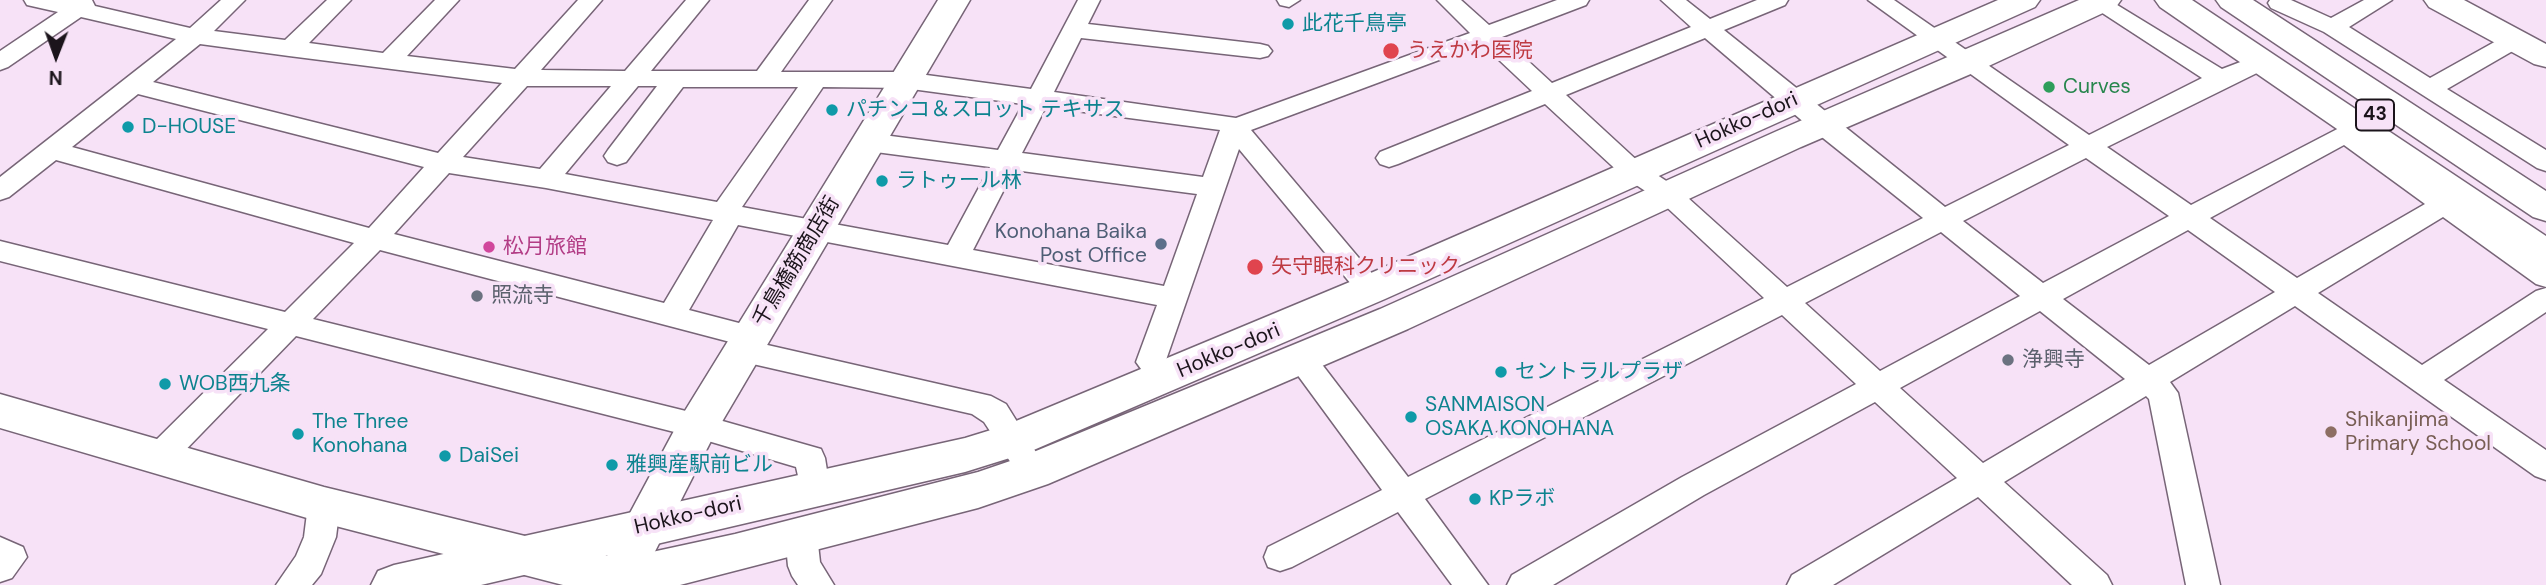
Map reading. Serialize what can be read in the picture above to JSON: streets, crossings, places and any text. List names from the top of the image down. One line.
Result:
{"streets":{"main road":["43","Hokko-dori","千鳥橋筋商店街"]},"crossings":[["Hokko-dori","千鳥橋筋商店街"]],"places":["此花千鳥亭","うえかわ医院","Curves","パチンコ＆スロット テキサス","D-HOUSE","ラトゥール林","Konohana Baika Post Office","松月旅館","矢守眼科クリニック","照流寺","浄興寺","セントラルプラザ","WOB西九条","SANMAISON OSAKA KONOHANA","Shikanjima Primary School","The Three Konohana","DaiSei","雅興産駅前ビル","KPラボ"],"north":"bottom"}
